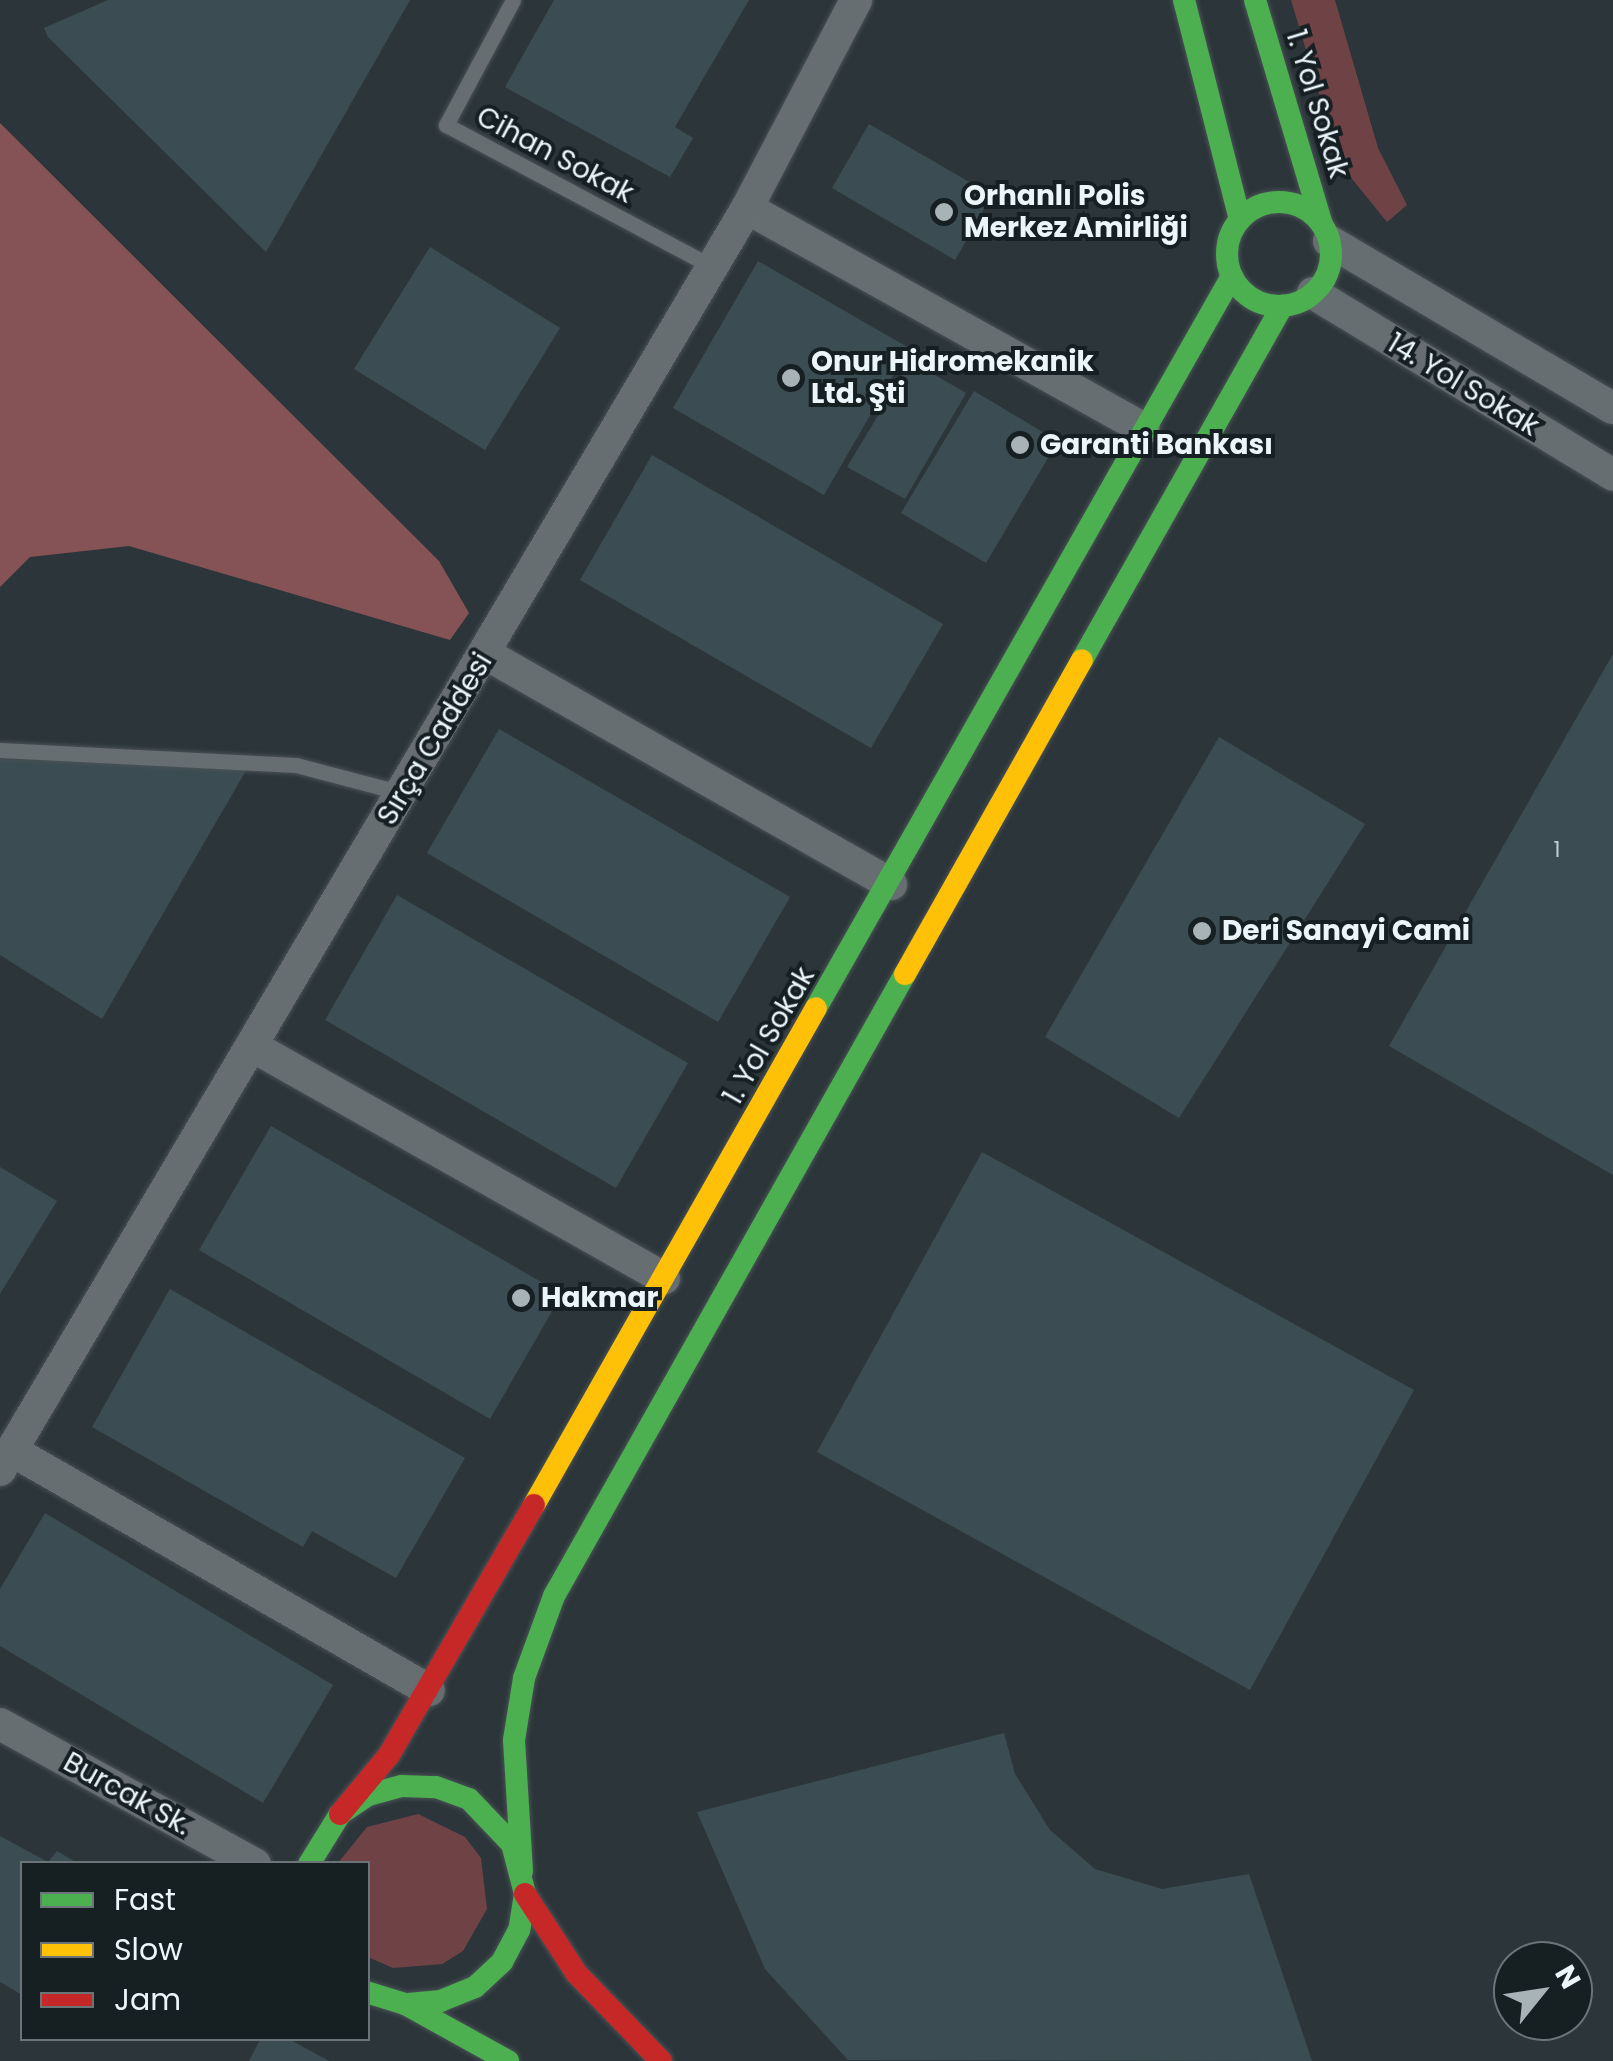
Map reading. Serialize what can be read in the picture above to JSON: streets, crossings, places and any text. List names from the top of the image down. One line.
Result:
{"streets":{"main road":["1. Yol Sokak"],"street":["14. Yol Sokak","Sırça Caddesi","Burcak Sk."],"lane":["Cihan Sokak"]},"crossings":[["1. Yol Sokak","14. Yol Sokak"],["Cihan Sokak","Sırça Caddesi"]],"places":["Orhanlı Polis Merkez Amirliği","Onur Hidromekanik Ltd. Şti","Garanti Bankası","Deri Sanayi Cami","Hakmar"],"house_numbers":["1"],"legend":["Fast","Slow","Jam"],"north":"top right"}
